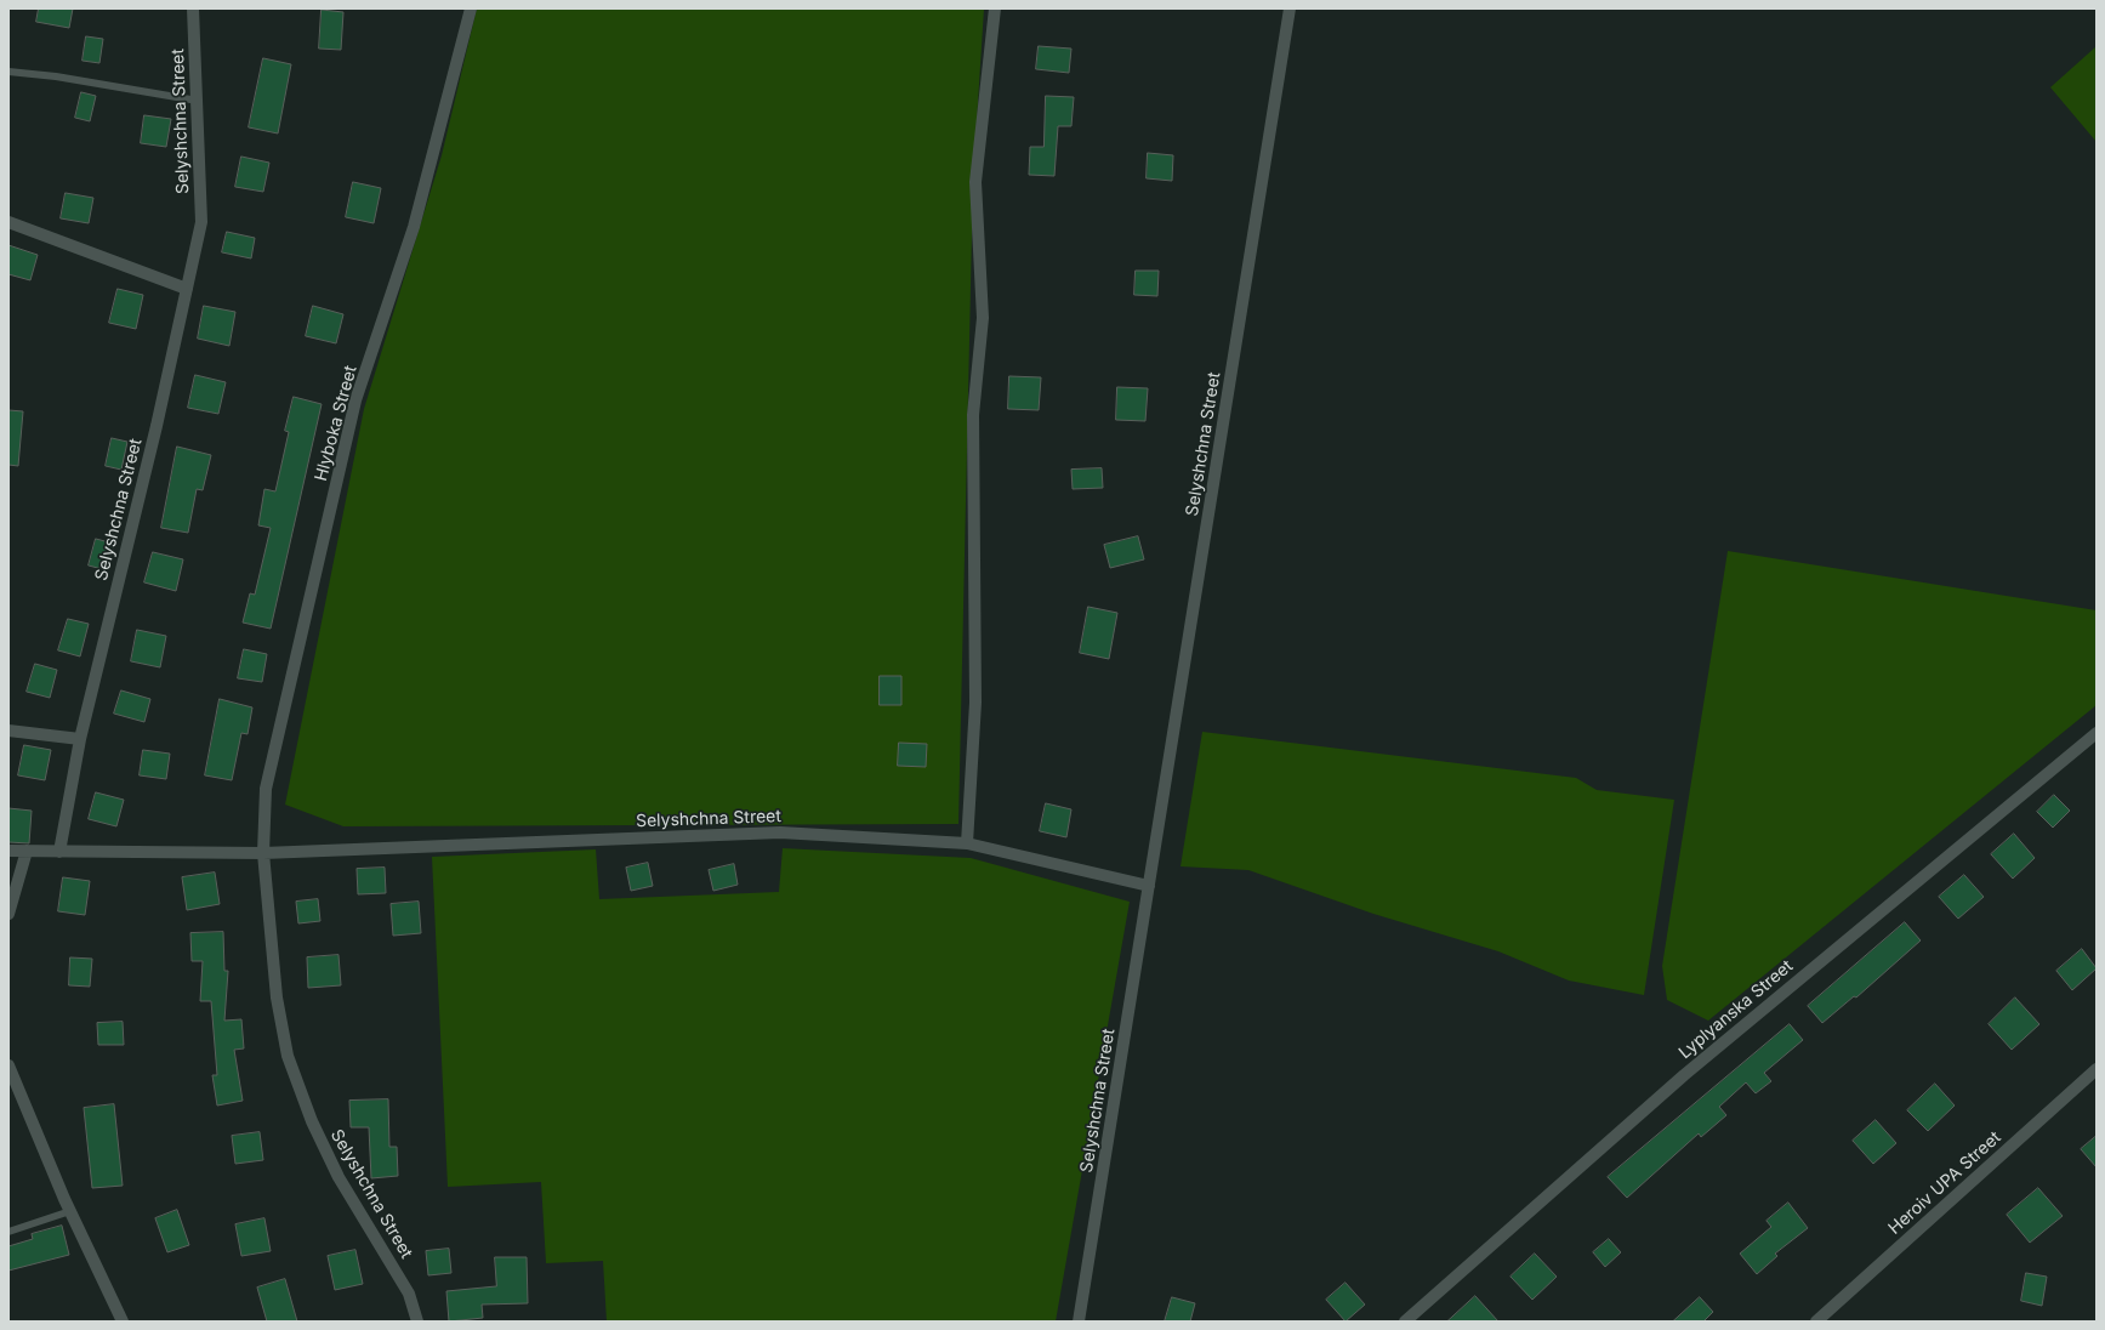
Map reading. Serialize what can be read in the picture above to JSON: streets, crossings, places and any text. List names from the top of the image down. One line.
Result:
{"streets":{"street":["Selyshchna Street","Hlyboka Street","Lyplyanska Street","Heroiv UPA Street"]},"crossings":[["Selyshchna Street","Hlyboka Street"]]}
